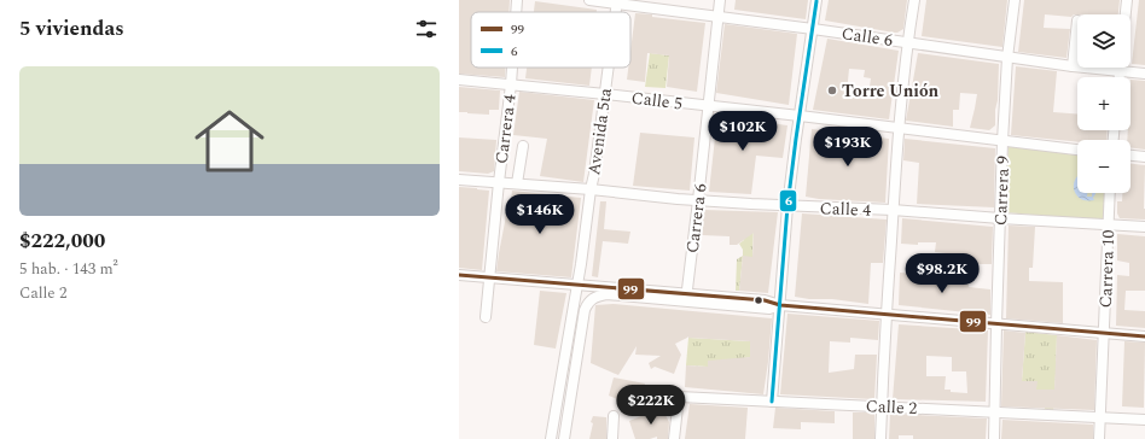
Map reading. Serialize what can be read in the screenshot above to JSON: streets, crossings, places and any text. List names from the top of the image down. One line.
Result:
{"streets":{"street":["Calle 6","Calle 5","Carrera 4","Avenida 5ta","Carrera 9","Calle 4","Carrera 6","Carrera 10","Calle 2"]},"crossings":[["Calle 6","Carrera 9"],["Calle 6","Carrera 6"],["Calle 5","Carrera 4"],["Calle 5","Avenida 5ta"],["Calle 5","Carrera 9"],["Calle 5","Carrera 6"],["Carrera 4","Calle 4"],["Avenida 5ta","Calle 4"],["Carrera 9","Calle 4"],["Carrera 9","Calle 2"],["Calle 4","Carrera 6"],["Calle 4","Carrera 10"],["Carrera 10","Calle 2"]],"places":["Torre Unión"],"lines":["transit line 6","transit line 99"],"legend":["99","6"],"page":{"heading":"5 viviendas","map_buttons":["+","−"],"list":[{"name":"$222,000","note":"5 hab. · 143 m² · Calle 2"}],"price":["$102K","$193K","$146K","$98.2K","$222K"]}}
